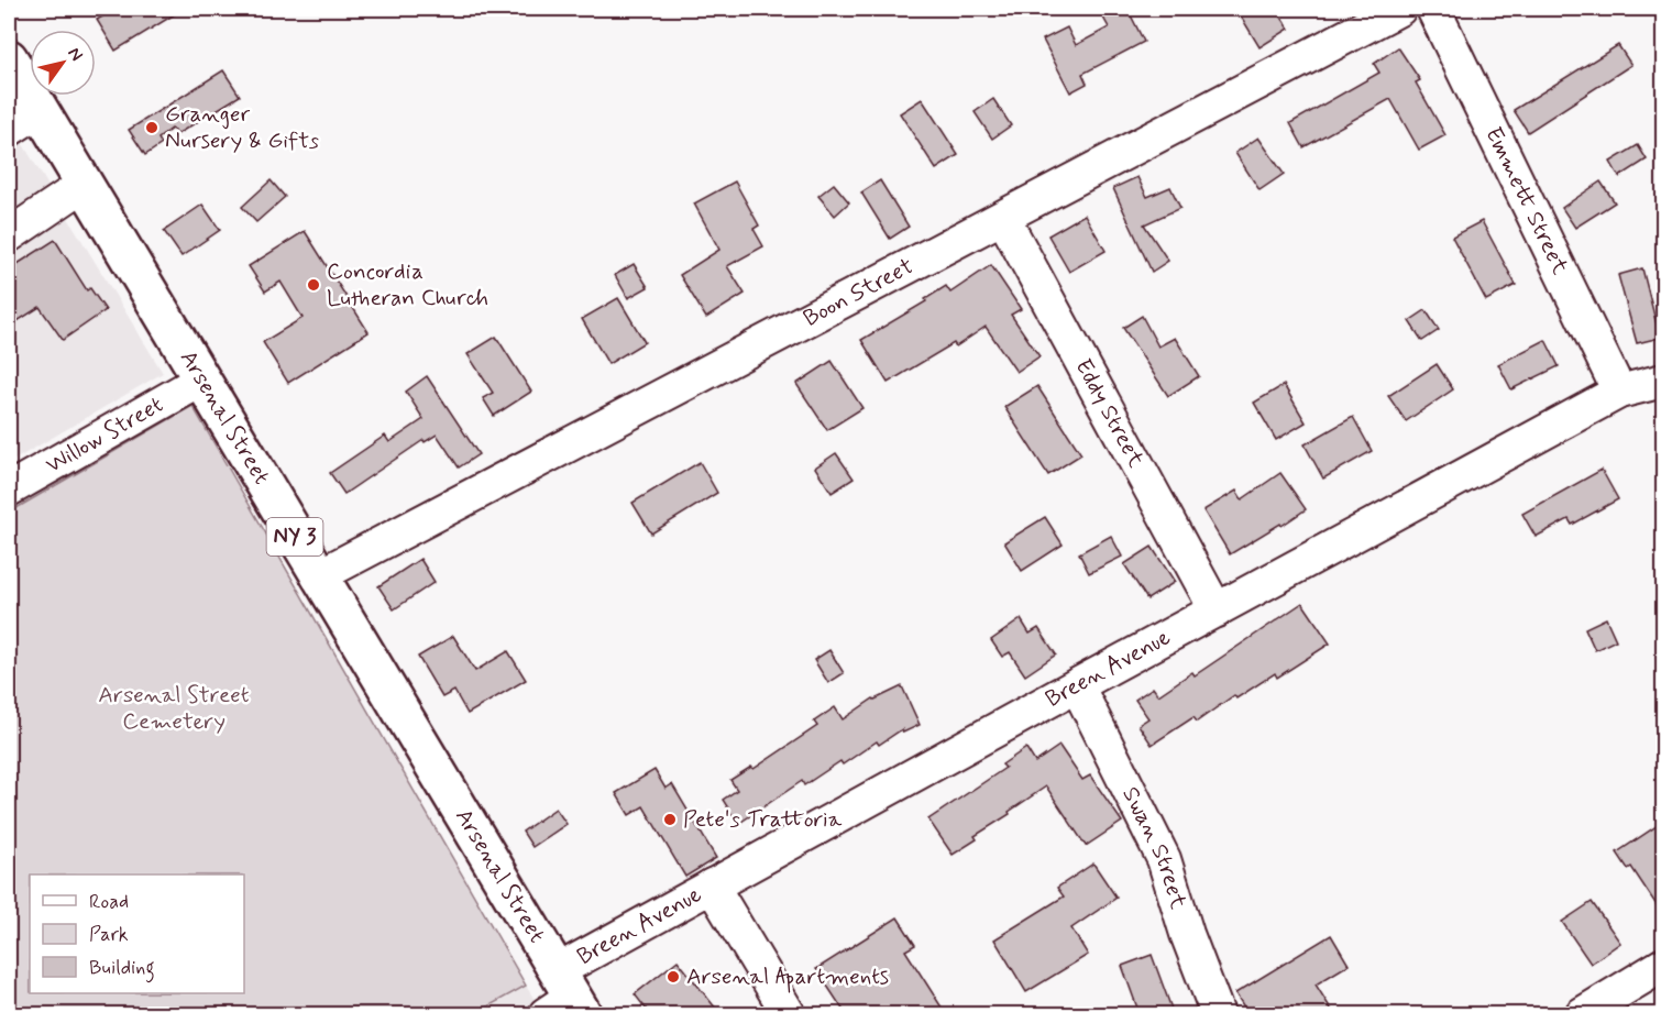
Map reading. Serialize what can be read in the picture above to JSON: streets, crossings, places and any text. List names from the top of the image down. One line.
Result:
{"streets":{"highway":["Arsenal Street","NY 3"],"street":["Emmett Street","Boon Street","Eddy Street","Willow Street","Breen Avenue","Swan Street"]},"crossings":[["Emmett Street","Breen Avenue"],["Boon Street","Eddy Street"],["Boon Street","Arsenal Street"],["Eddy Street","Breen Avenue"],["Arsenal Street","Willow Street"],["Arsenal Street","Breen Avenue"],["Breen Avenue","Swan Street"]],"parks":["Arsenal Street Cemetery"],"places":["Granger Nursery & Gifts","Concordia Lutheran Church","Pete's Trattoria","Arsenal Apartments"],"legend":["Road","Park","Building"],"north":"top right"}
